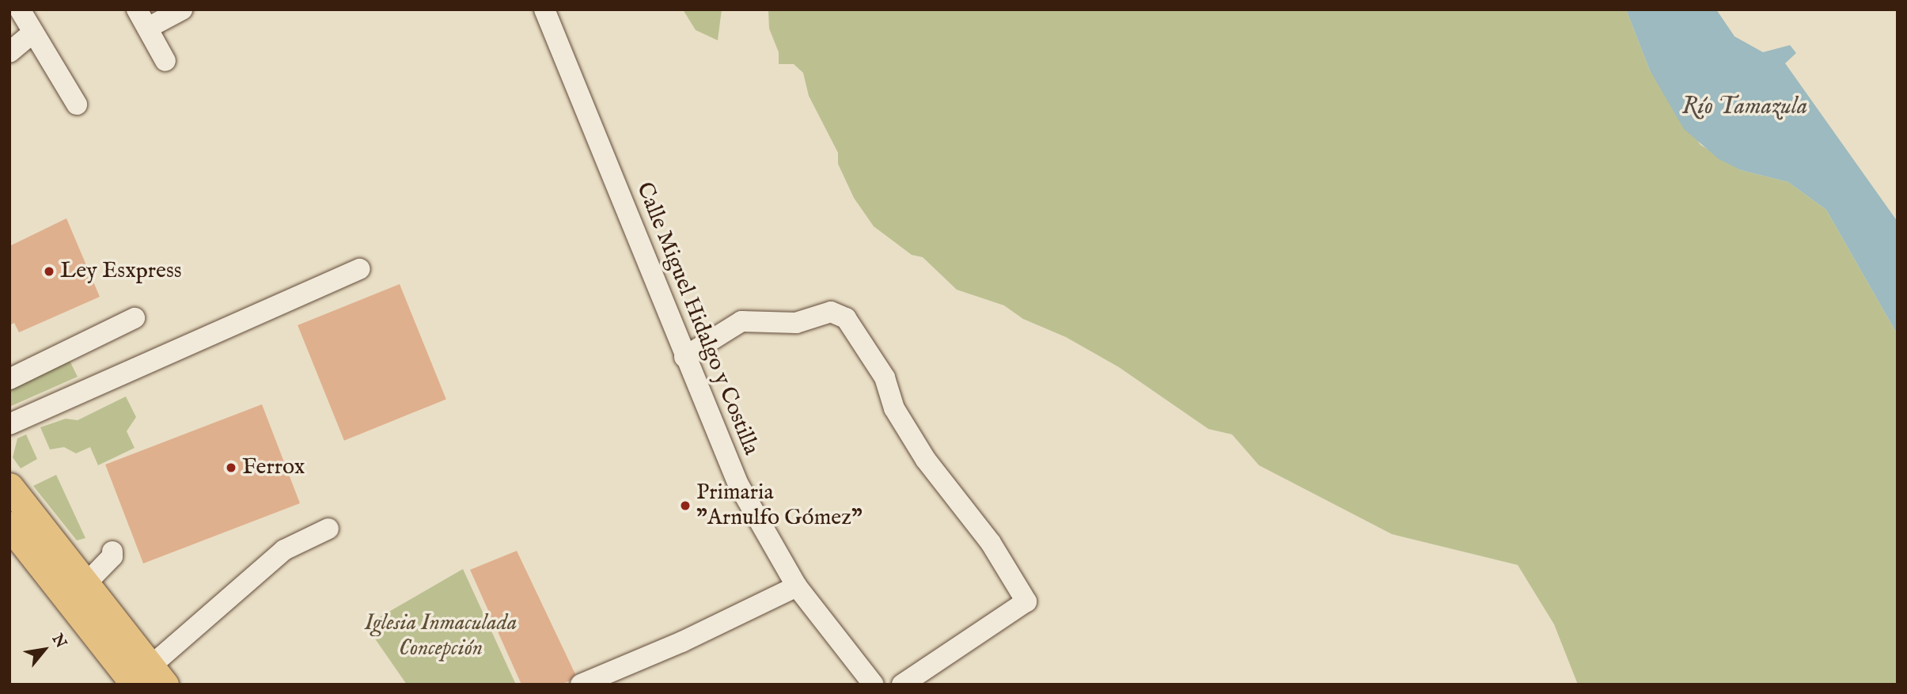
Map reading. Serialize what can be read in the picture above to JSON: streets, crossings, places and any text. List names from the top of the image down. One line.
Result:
{"streets":{"street":["Calle Miguel Hidalgo y Costilla"]},"water":["Río Tamazula"],"parks":["Iglesia Inmaculada Concepción"],"places":["Ley Esxpress","Ferrox","Primaria \"Arnulfo Gómez\""],"north":"top right"}
